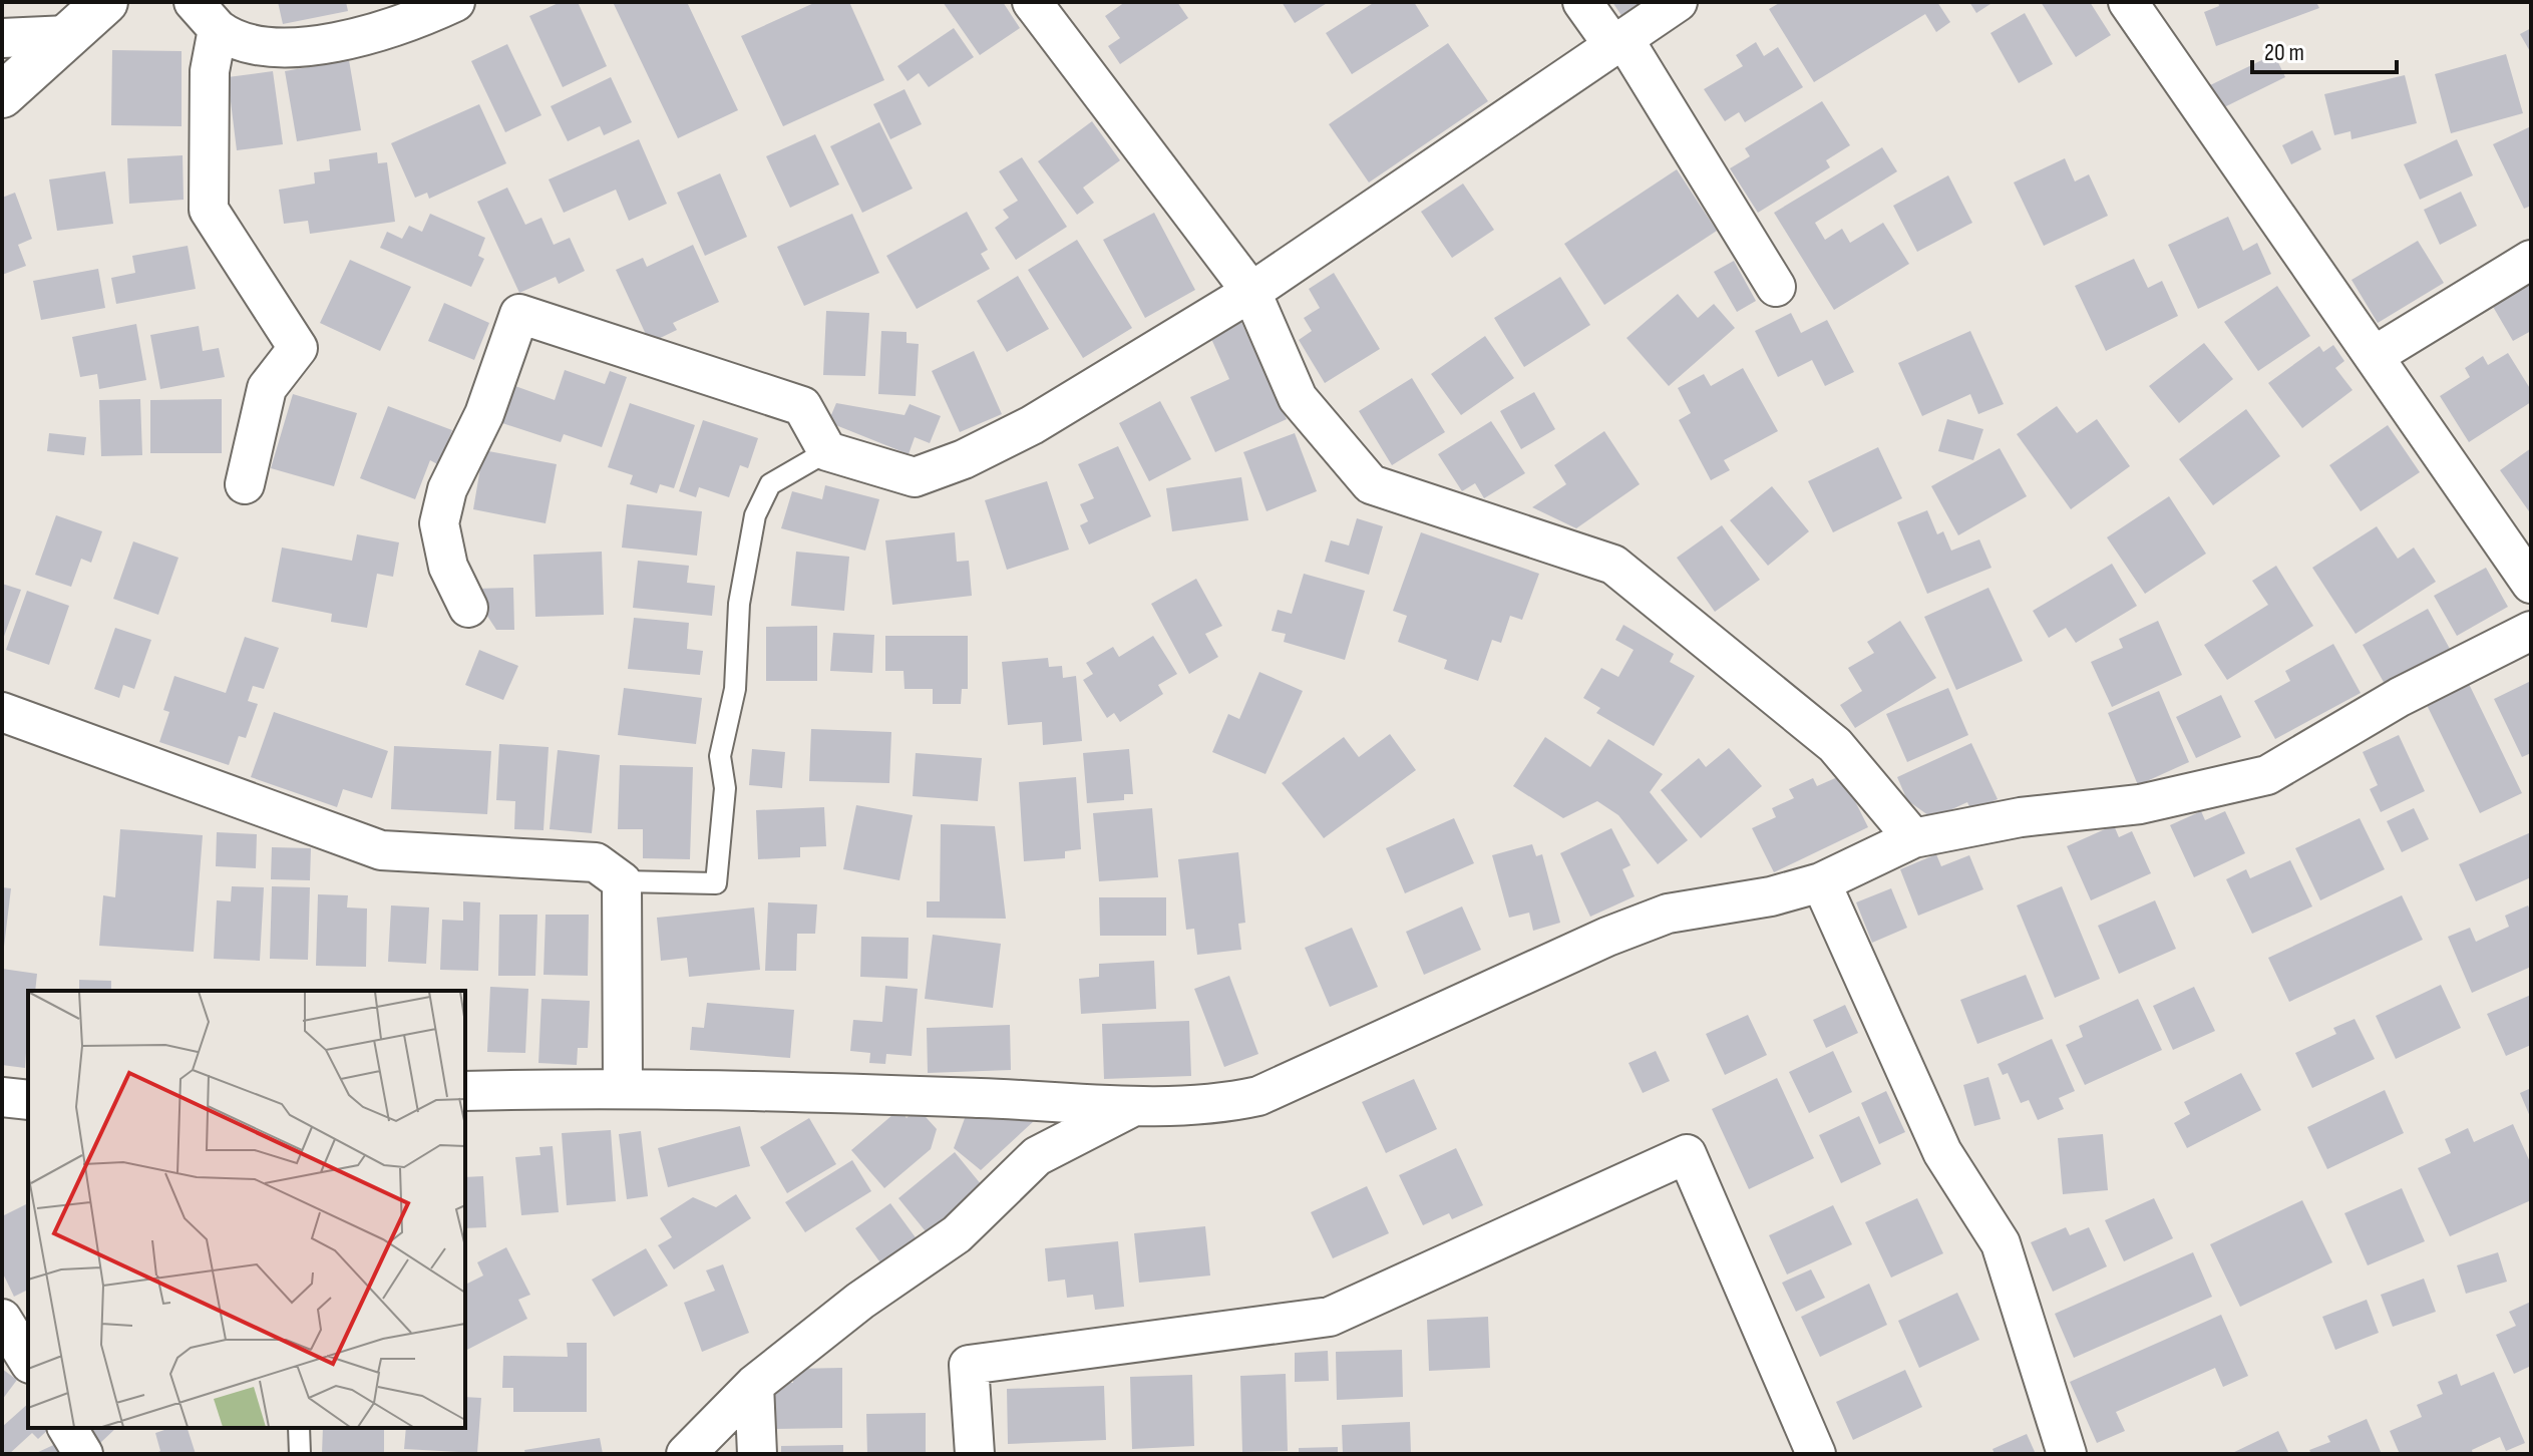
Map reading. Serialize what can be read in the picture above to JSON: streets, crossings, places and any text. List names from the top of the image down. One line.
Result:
{"scale_bar":"20 m"}
